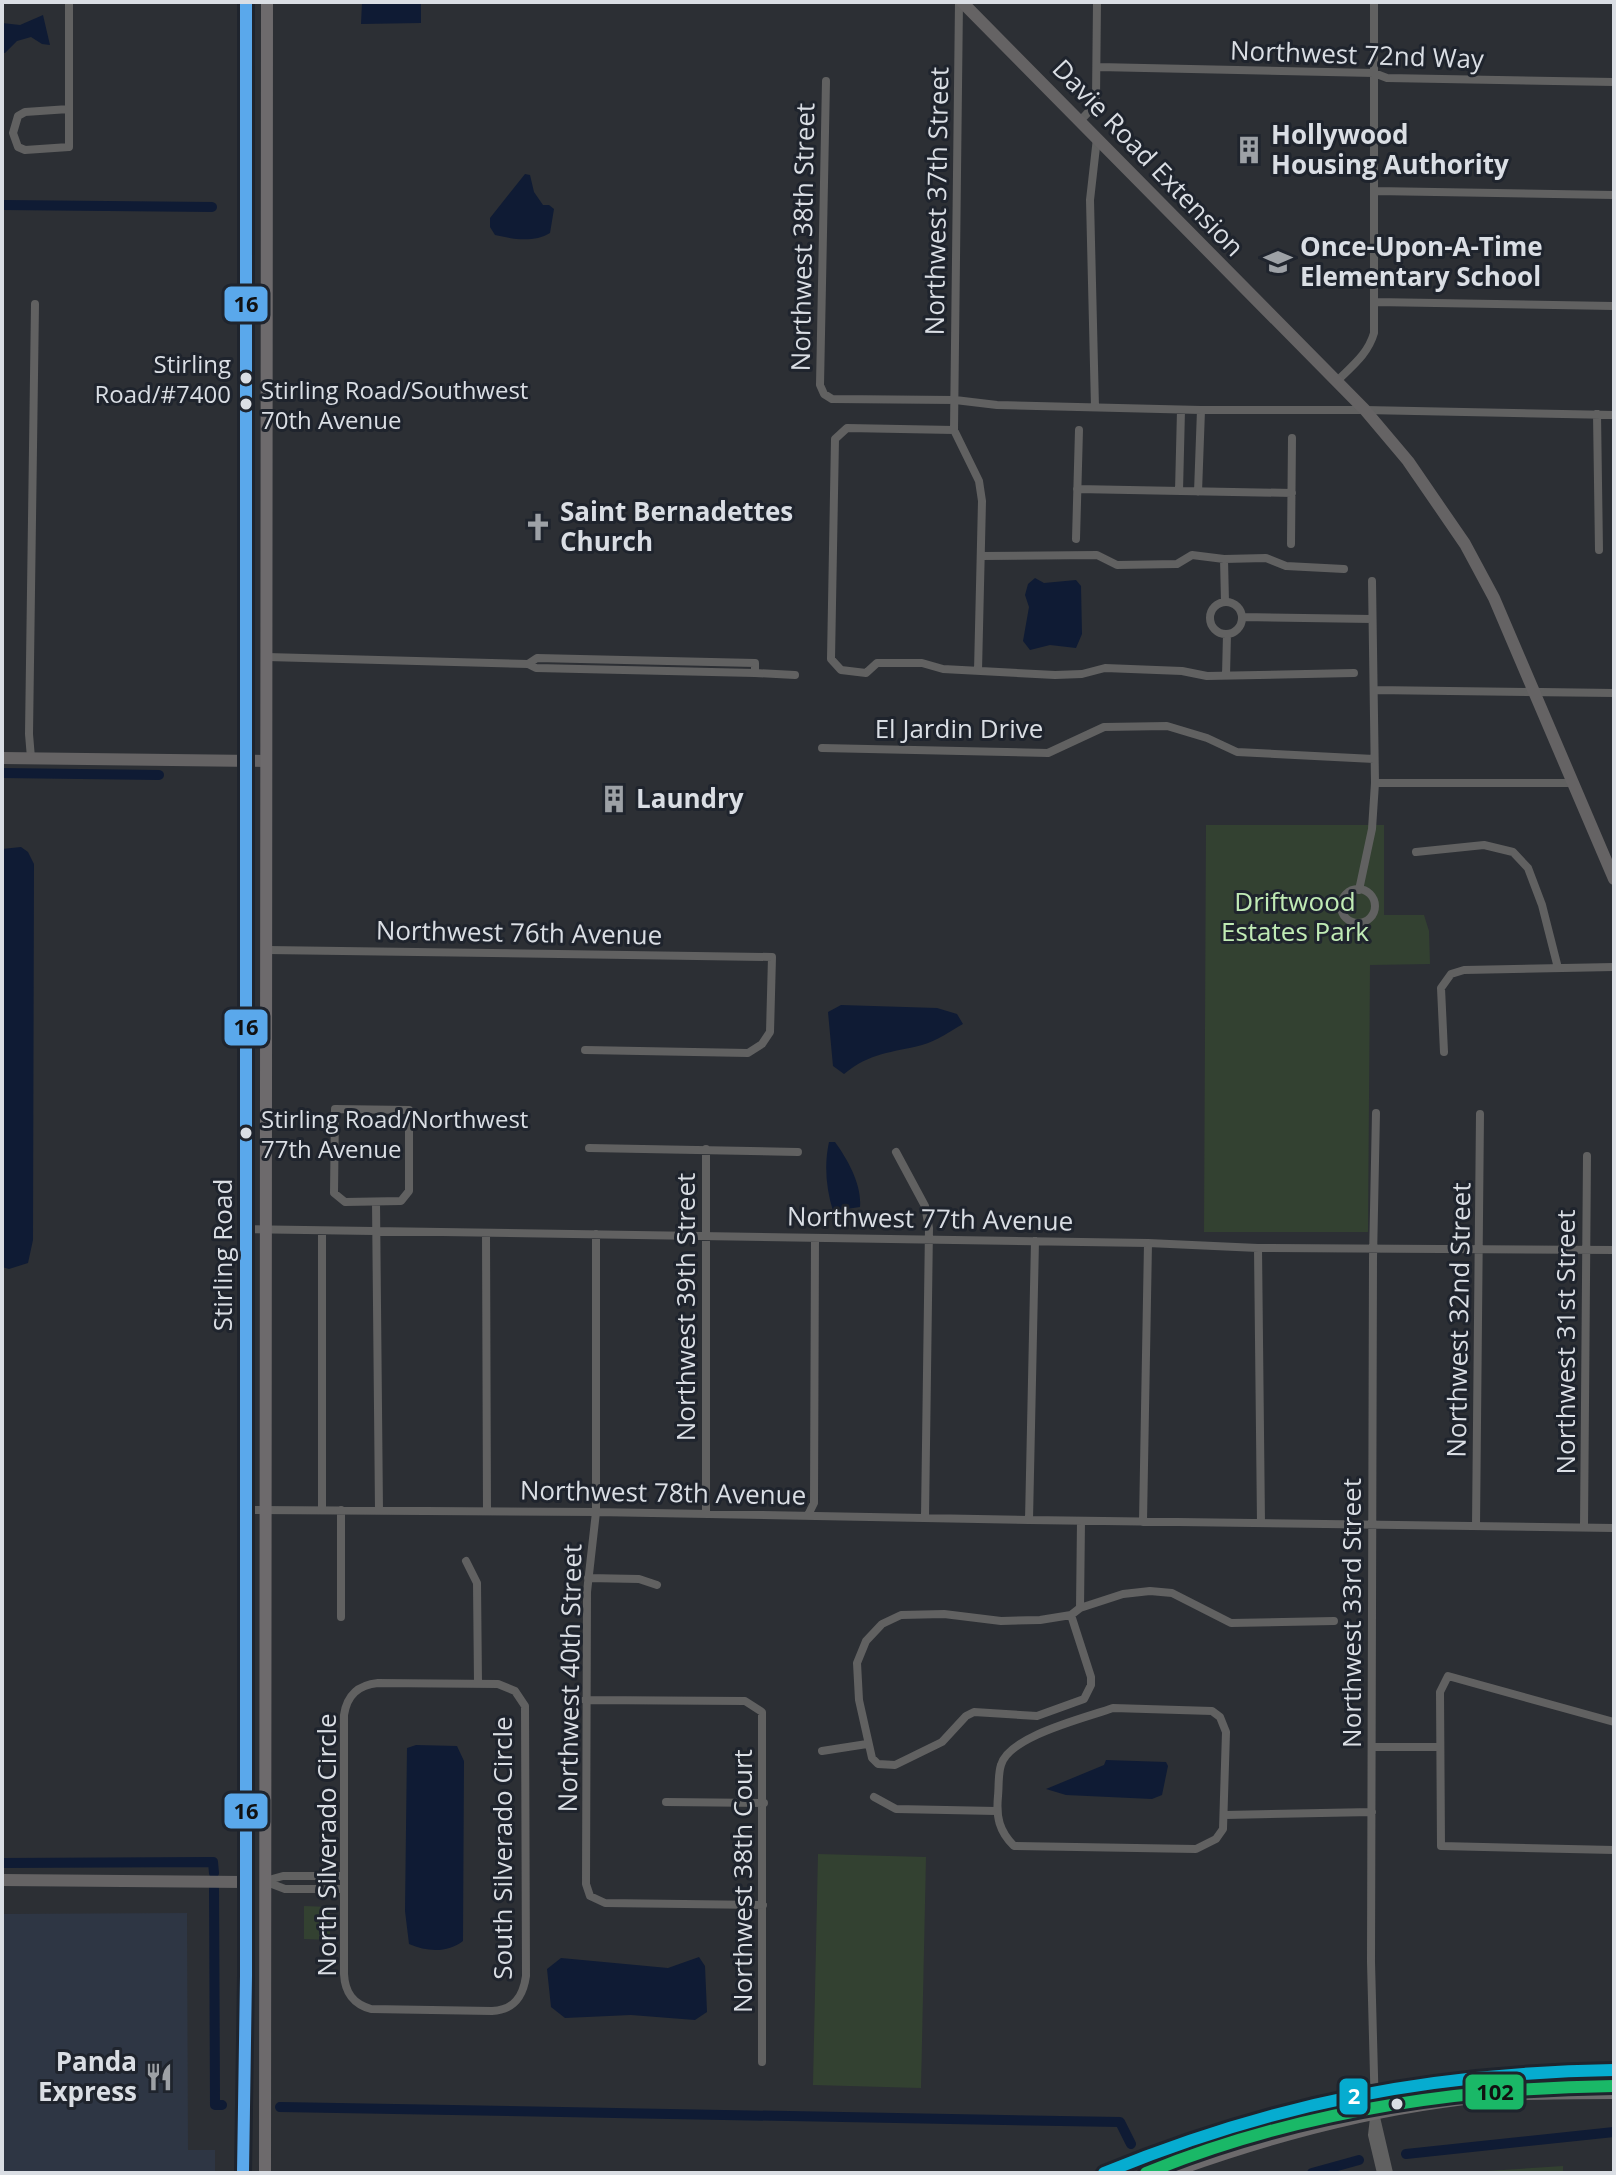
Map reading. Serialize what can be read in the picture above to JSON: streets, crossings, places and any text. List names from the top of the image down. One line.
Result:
{"streets":{"main road":["Davie Road Extension","Stirling Road"],"street":["Northwest 72nd Way","Northwest 37th Street","Northwest 38th Street","El Jardin Drive","Northwest 76th Avenue","Northwest 77th Avenue","Northwest 39th Street","Northwest 32nd Street","Northwest 31st Street","Northwest 78th Avenue","Northwest 33rd Street","Northwest 40th Street","North Silverado Circle","South Silverado Circle","Northwest 38th Court"]},"crossings":[["Davie Road Extension","Northwest 37th Street"],["Northwest 37th Street","Northwest 38th Street"],["Northwest 76th Avenue","Stirling Road"],["Northwest 77th Avenue","Stirling Road"],["Northwest 77th Avenue","Northwest 39th Street"],["Northwest 77th Avenue","Northwest 32nd Street"],["Northwest 77th Avenue","Northwest 31st Street"],["Northwest 77th Avenue","Northwest 33rd Street"],["Northwest 77th Avenue","Northwest 40th Street"],["Stirling Road","Northwest 78th Avenue"],["Northwest 39th Street","Northwest 78th Avenue"],["Northwest 32nd Street","Northwest 78th Avenue"],["Northwest 31st Street","Northwest 78th Avenue"],["Northwest 78th Avenue","Northwest 33rd Street"],["Northwest 78th Avenue","Northwest 40th Street"],["Northwest 40th Street","Northwest 38th Court"],["North Silverado Circle","South Silverado Circle"]],"parks":["Driftwood Estates Park"],"places":{"building":["Hollywood Housing Authority","Laundry"],"school or university":["Once-Upon-A-Time Elementary School"],"other":["Stirling Road/#7400","Stirling Road/Southwest 70th Avenue","Stirling Road/Northwest 77th Avenue"],"church":["Saint Bernadettes Church"],"restaurant":["Panda Express"]},"lines":["transit line 16","transit line 2","transit line 102"]}
